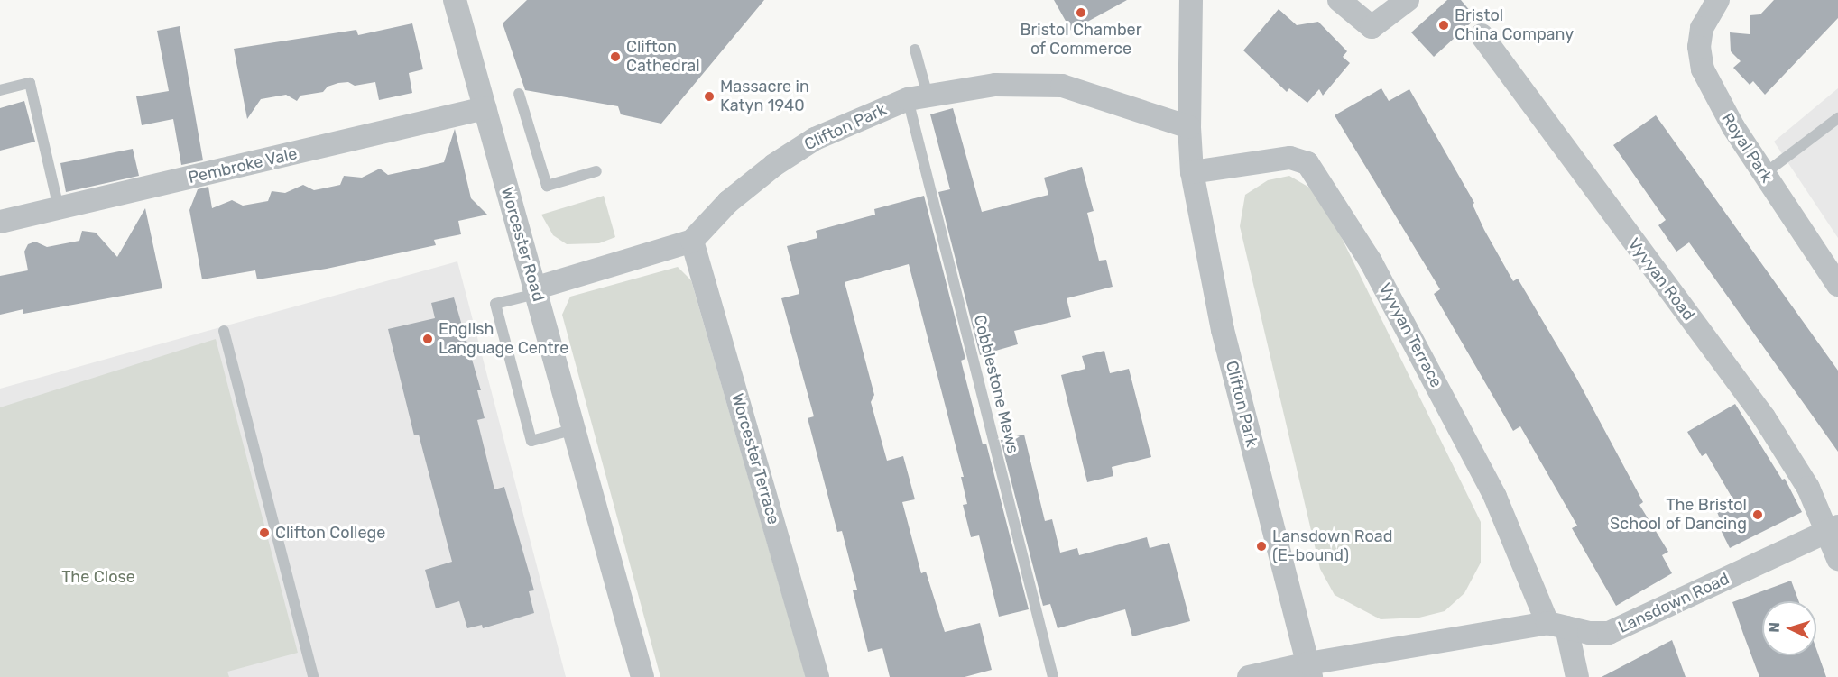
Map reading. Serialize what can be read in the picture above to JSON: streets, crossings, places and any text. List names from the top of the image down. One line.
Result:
{"streets":{"street":["Clifton Park","Royal Park","Pembroke Vale","Worcester Road","Vyvyan Road","Vyvyan Terrace","Worcester Terrace","Lansdown Road"],"lane":["Cobblestone Mews"]},"crossings":[["Clifton Park","Vyvyan Terrace"],["Clifton Park","Cobblestone Mews"],["Clifton Park","Worcester Terrace"],["Clifton Park","Lansdown Road"],["Pembroke Vale","Worcester Road"],["Vyvyan Road","Lansdown Road"],["Vyvyan Terrace","Lansdown Road"]],"parks":["The Close"],"places":["Bristol Chamber of Commerce","Bristol China Company","Clifton Cathedral","Massacre in Katyn 1940","English Language Centre","The Bristol School of Dancing","Clifton College","Lansdown Road (E-bound)"],"north":"left"}
